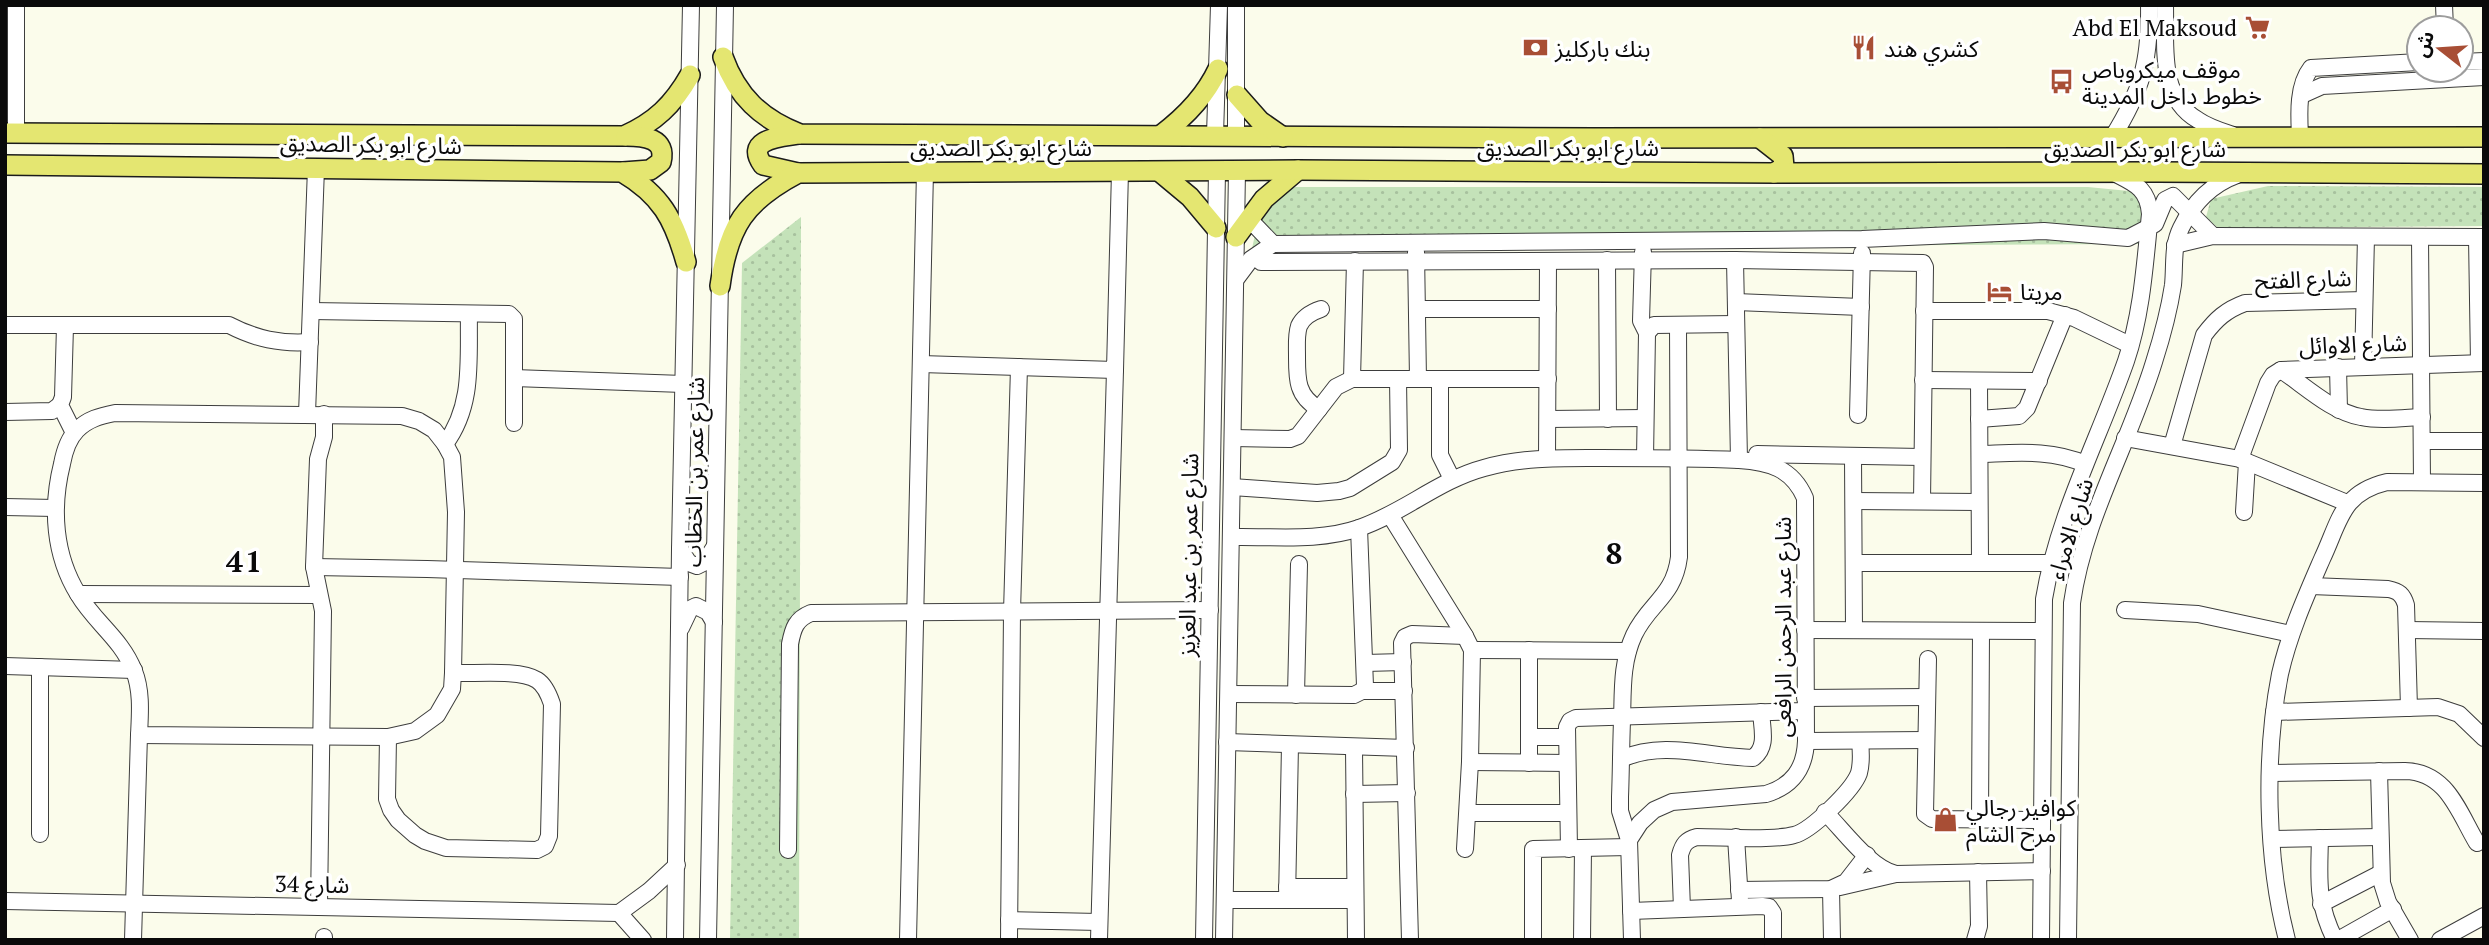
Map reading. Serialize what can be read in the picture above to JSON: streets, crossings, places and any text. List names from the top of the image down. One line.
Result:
{"streets":{"main road":["شارع ابو بكر الصديق"],"street":["شارع الفتح","شارع الاوائل","شارع عمر بن الخطاب","شارع الامراء","شارع عمر بن عبد العزيز","شارع عبد الرحمن الرافعى","شارع 34"]},"crossings":[["شارع ابو بكر الصديق","شارع عمر بن الخطاب"],["شارع ابو بكر الصديق","شارع الامراء"],["شارع ابو بكر الصديق","شارع عمر بن عبد العزيز"],["شارع عمر بن عبد العزيز","شارع عبد الرحمن الرافعى"]],"districts":["8","41"],"places":{"supermarket":["Abd El Maksoud"],"bank":["بنك باركليز"],"restaurant":["كشري هند"],"bus stop":["موقف ميكروباص خطوط داخل المدينة"],"hotel":["مريتا"],"shop":["كوافير رجالي مرح الشام"]},"north":"left"}
